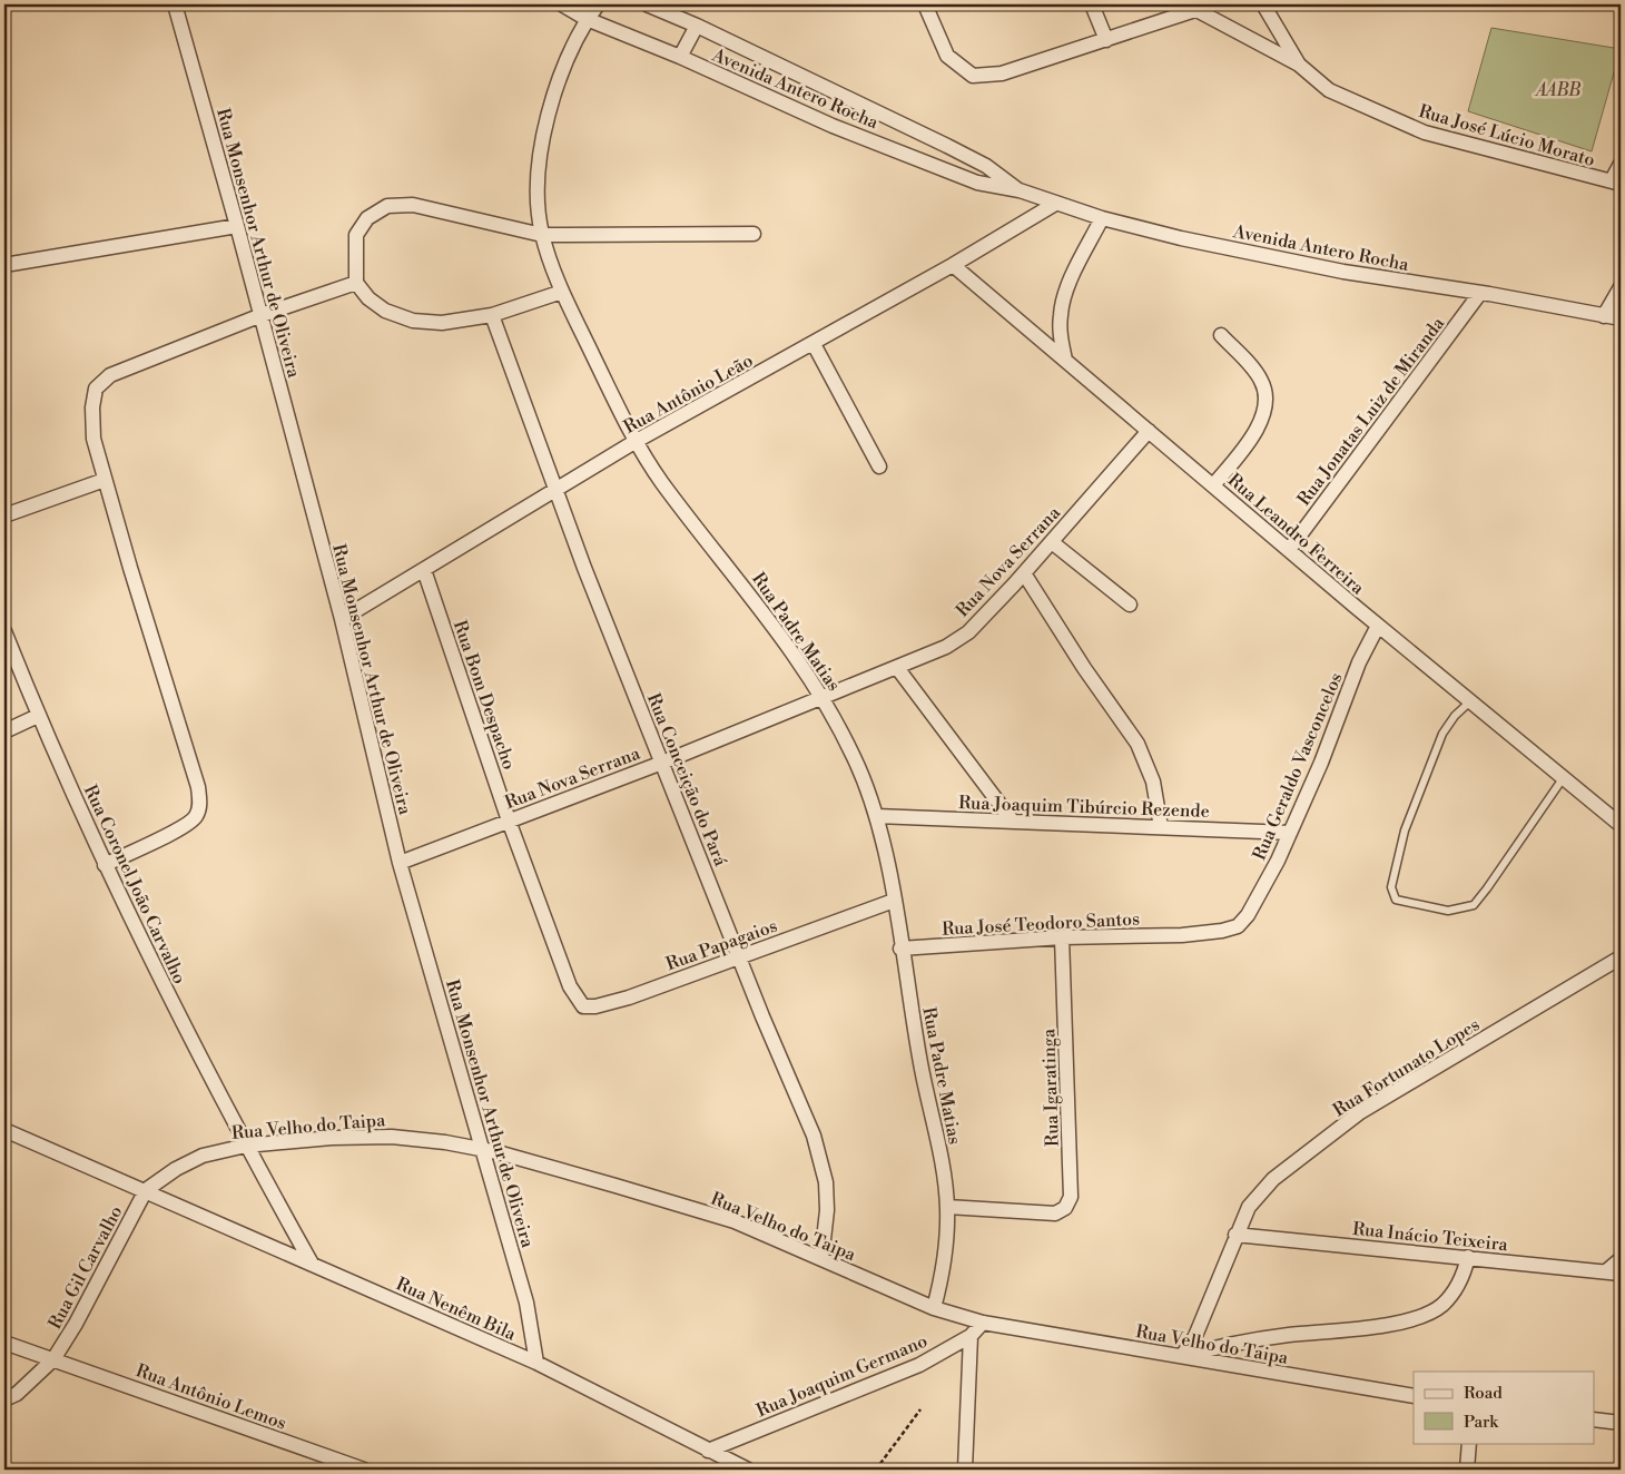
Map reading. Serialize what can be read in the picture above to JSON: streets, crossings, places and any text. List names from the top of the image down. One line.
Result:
{"streets":{"street":["Avenida Antero Rocha","Rua José Lúcio Morato","Rua Monsenhor Arthur de Oliveira","Rua Antônio Leão","Rua Jonatas Luiz de Miranda","Rua Leandro Ferreira","Rua Nova Serrana","Rua Padre Matias","Rua Bom Despacho","Rua Geraldo Vasconcelos","Rua Conceição do Pará","Rua Joaquim Tibúrcio Rezende","Rua Coronel João Carvalho","Rua José Teodoro Santos","Rua Papagaios","Rua Fortunato Lopes","Rua Igaratinga","Rua Velho do Taipa","Rua Inácio Teixeira","Rua Gil Carvalho","Rua Nenêm Bila","Rua Joaquim Germano","Rua Antônio Lemos"]},"crossings":[["Avenida Antero Rocha","Rua Antônio Leão"],["Avenida Antero Rocha","Rua Jonatas Luiz de Miranda"],["Avenida Antero Rocha","Rua Padre Matias"],["Rua Monsenhor Arthur de Oliveira","Rua Antônio Leão"],["Rua Monsenhor Arthur de Oliveira","Rua Nova Serrana"],["Rua Monsenhor Arthur de Oliveira","Rua Velho do Taipa"],["Rua Monsenhor Arthur de Oliveira","Rua Nenêm Bila"],["Rua Antônio Leão","Rua Leandro Ferreira"],["Rua Antônio Leão","Rua Padre Matias"],["Rua Antônio Leão","Rua Bom Despacho"],["Rua Antônio Leão","Rua Conceição do Pará"],["Rua Jonatas Luiz de Miranda","Rua Leandro Ferreira"],["Rua Leandro Ferreira","Rua Nova Serrana"],["Rua Leandro Ferreira","Rua Geraldo Vasconcelos"],["Rua Nova Serrana","Rua Padre Matias"],["Rua Nova Serrana","Rua Bom Despacho"],["Rua Nova Serrana","Rua Conceição do Pará"],["Rua Padre Matias","Rua Joaquim Tibúrcio Rezende"],["Rua Padre Matias","Rua José Teodoro Santos"],["Rua Padre Matias","Rua Papagaios"],["Rua Padre Matias","Rua Igaratinga"],["Rua Padre Matias","Rua Velho do Taipa"],["Rua Bom Despacho","Rua Papagaios"],["Rua Geraldo Vasconcelos","Rua Joaquim Tibúrcio Rezende"],["Rua Geraldo Vasconcelos","Rua José Teodoro Santos"],["Rua Conceição do Pará","Rua Papagaios"],["Rua Conceição do Pará","Rua Velho do Taipa"],["Rua Coronel João Carvalho","Rua Velho do Taipa"],["Rua Coronel João Carvalho","Rua Nenêm Bila"],["Rua José Teodoro Santos","Rua Igaratinga"],["Rua Fortunato Lopes","Rua Velho do Taipa"],["Rua Fortunato Lopes","Rua Inácio Teixeira"],["Rua Velho do Taipa","Rua Gil Carvalho"],["Rua Velho do Taipa","Rua Nenêm Bila"],["Rua Velho do Taipa","Rua Joaquim Germano"],["Rua Gil Carvalho","Rua Nenêm Bila"],["Rua Gil Carvalho","Rua Antônio Lemos"],["Rua Nenêm Bila","Rua Joaquim Germano"]],"parks":["AABB"],"legend":["Road","Park"]}
